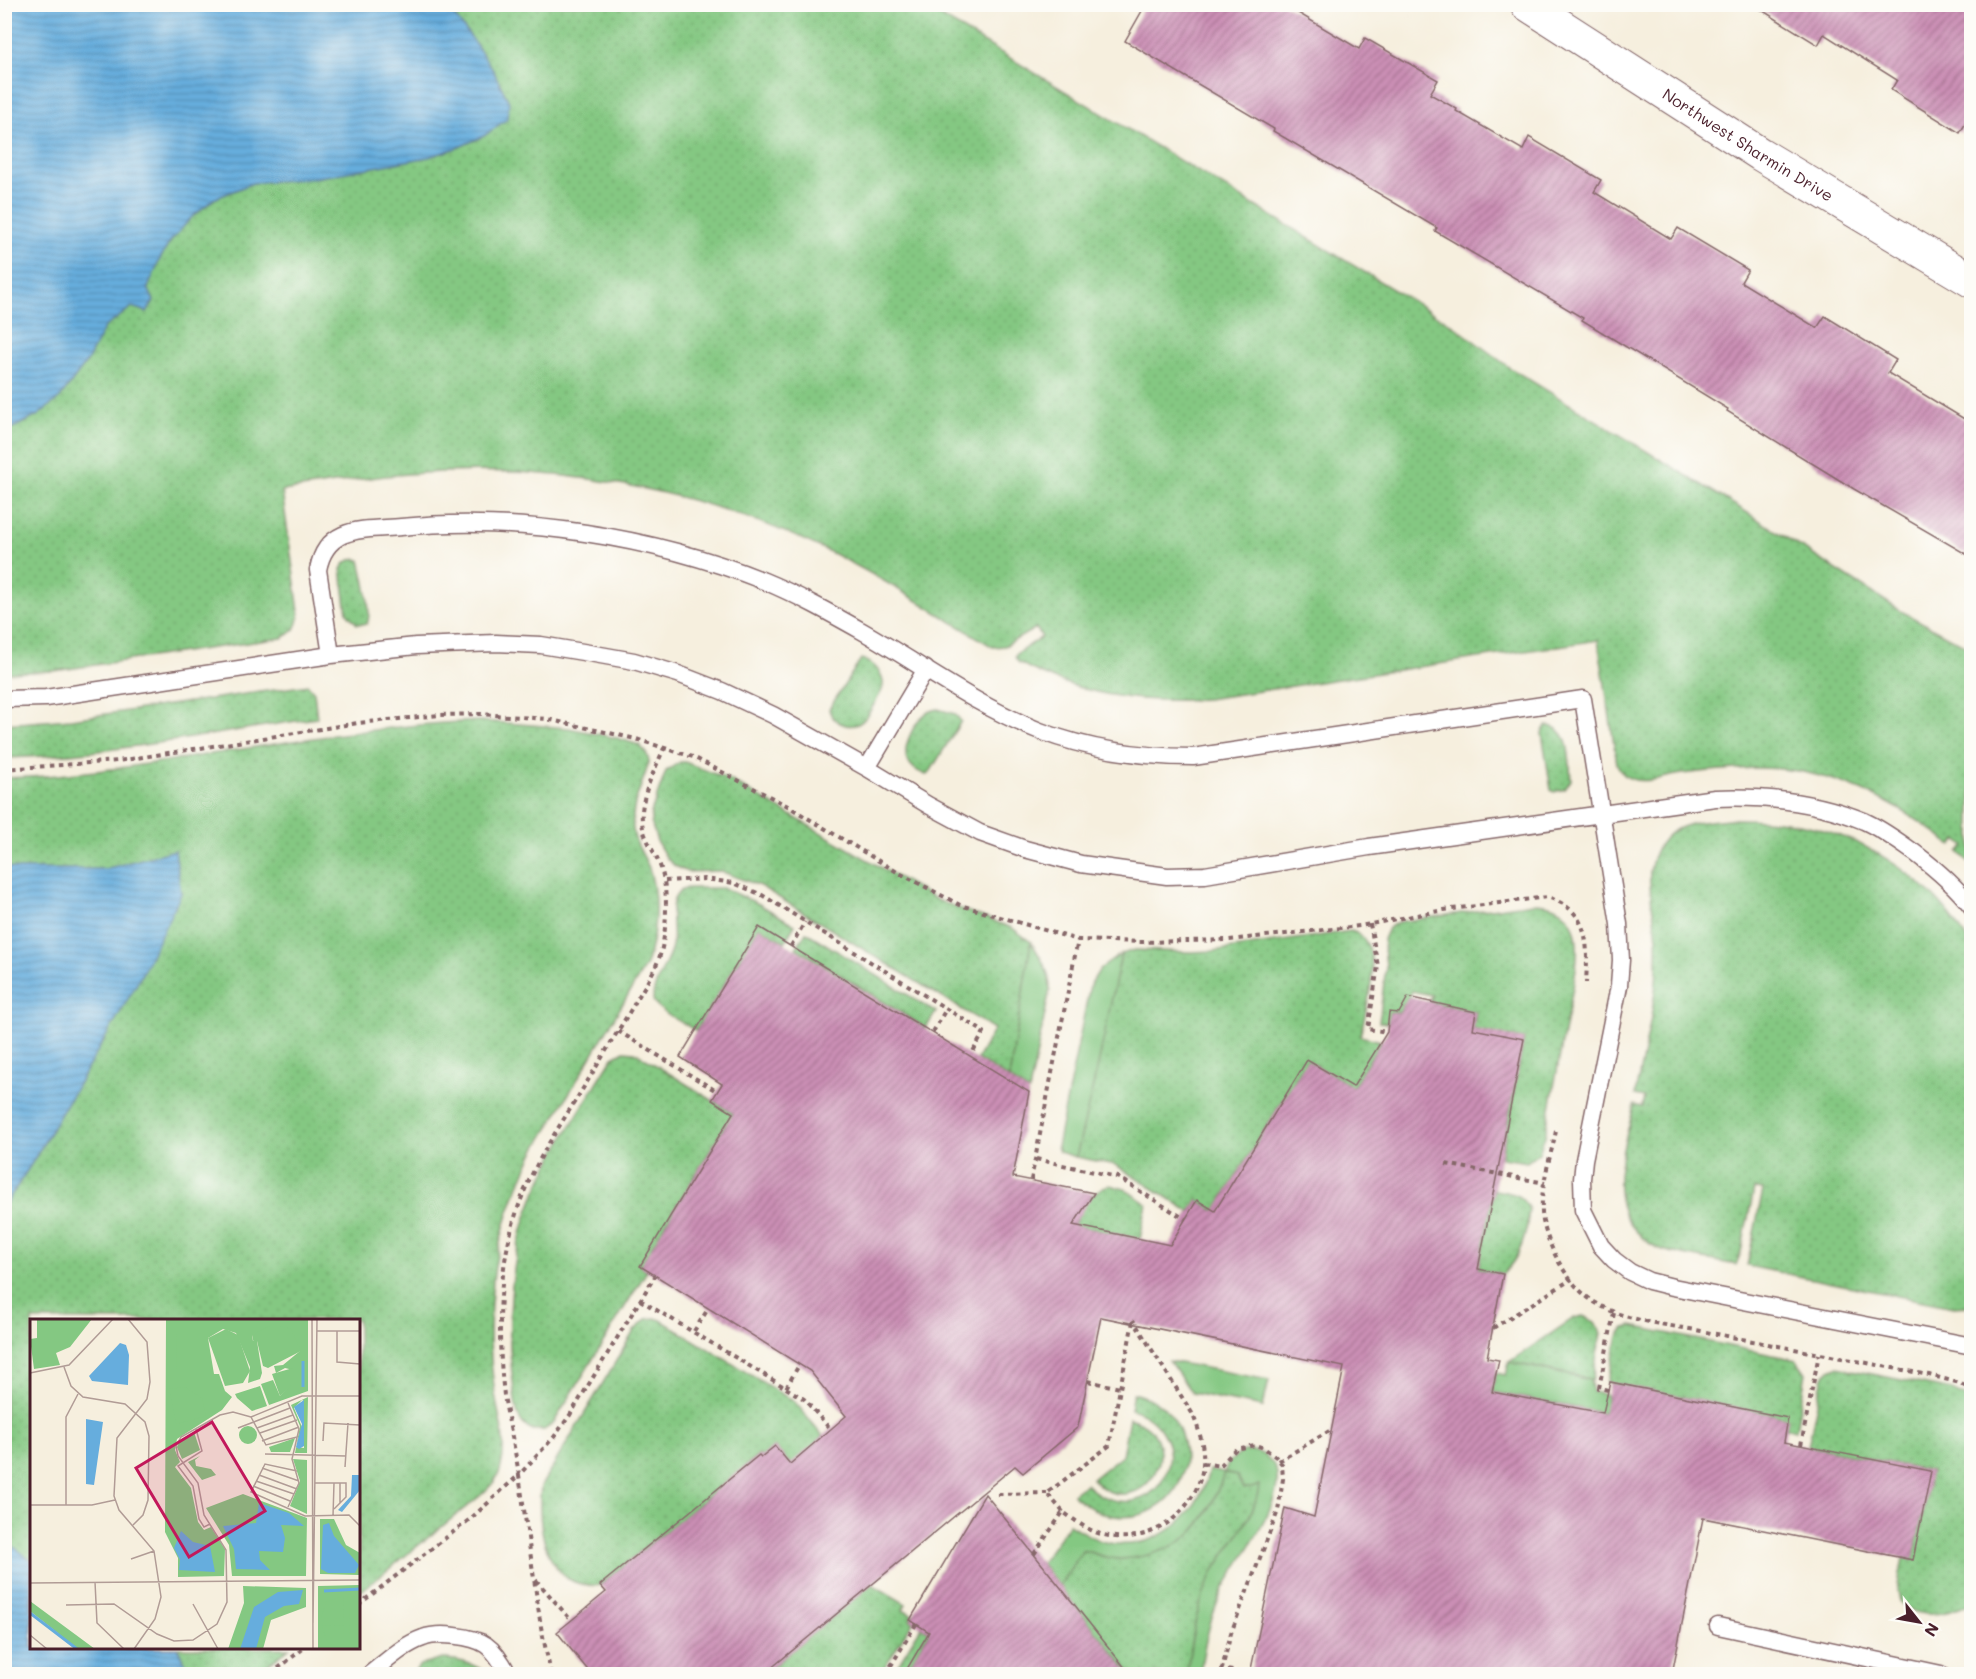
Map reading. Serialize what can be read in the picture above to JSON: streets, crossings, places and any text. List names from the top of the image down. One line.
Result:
{"streets":{"street":["Northwest Sharmin Drive"]},"north":"bottom right"}
